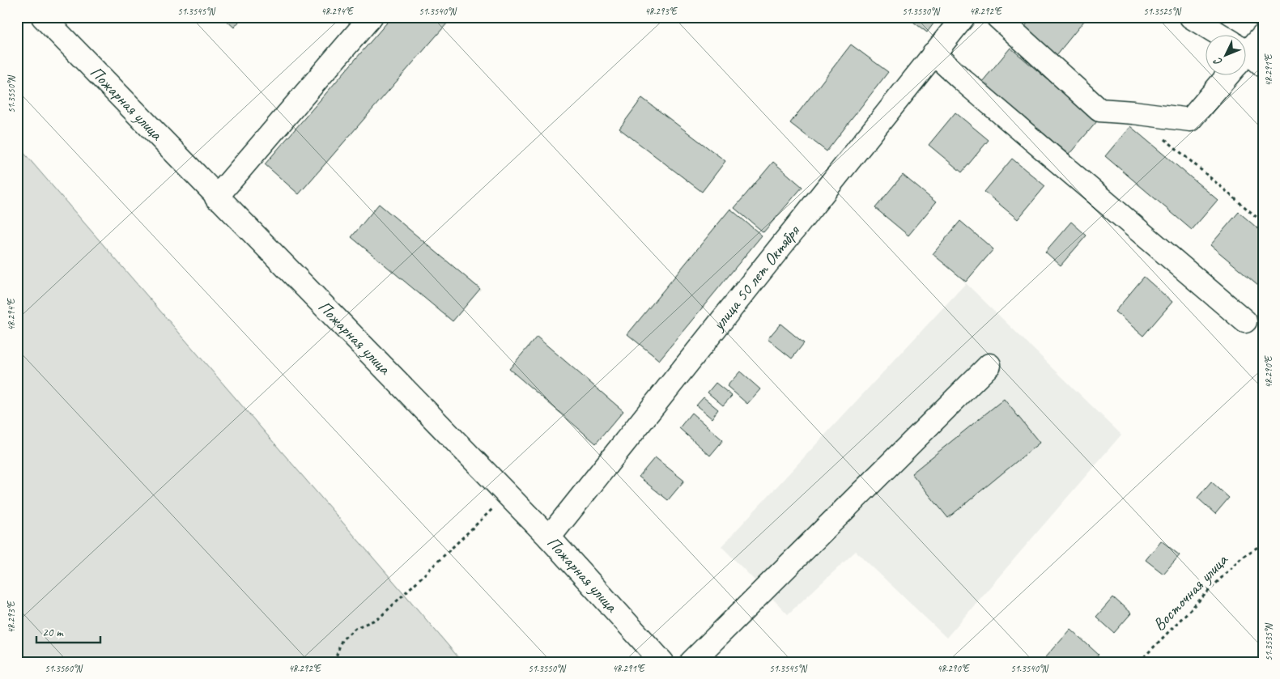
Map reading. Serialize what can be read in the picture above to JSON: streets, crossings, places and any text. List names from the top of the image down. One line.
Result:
{"streets":{"street":["Пожарная улица","улица 50 лет Октября"],"path":["Восточная улица"]},"crossings":[["Пожарная улица","улица 50 лет Октября"]],"scale_bar":"20 m","north":"bottom left","coordinates":["51.3545°N","48.294°E","51.3540°N","48.293°E","51.3530°N","48.292°E","51.3525°N","48.291°E","51.3550°N","48.290°E","51.3535°N","51.3560°N"]}
